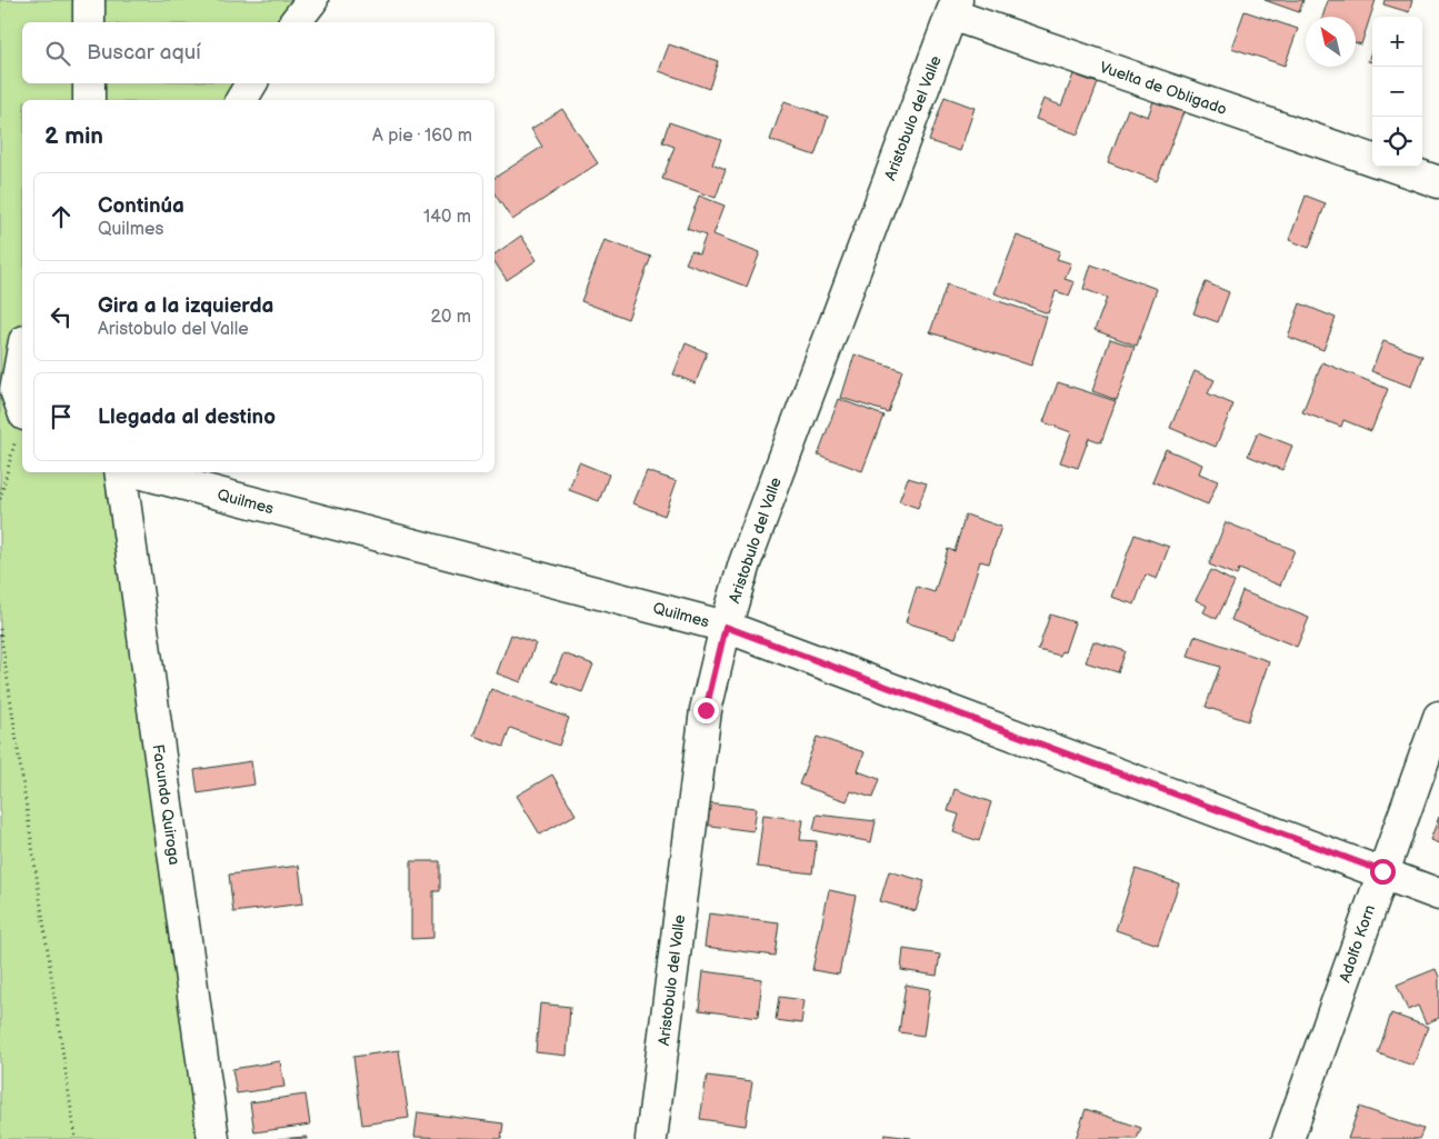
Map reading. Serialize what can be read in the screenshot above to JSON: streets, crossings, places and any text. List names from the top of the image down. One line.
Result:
{"streets":{"street":["Vuelta de Obligado","Aristobulo del Valle","Quilmes","Facundo Quiroga","Adolfo Korn"]},"crossings":[["Vuelta de Obligado","Aristobulo del Valle"],["Aristobulo del Valle","Quilmes"],["Quilmes","Adolfo Korn"]],"north":"top left","page":{"map_buttons":["+","−"],"search":"Buscar aquí","heading":["2 min","A pie · 160 m"],"list":[["Continúa","Quilmes","140 m"],["Gira a la izquierda","Aristobulo del Valle","20 m"],"Llegada al destino"]}}
